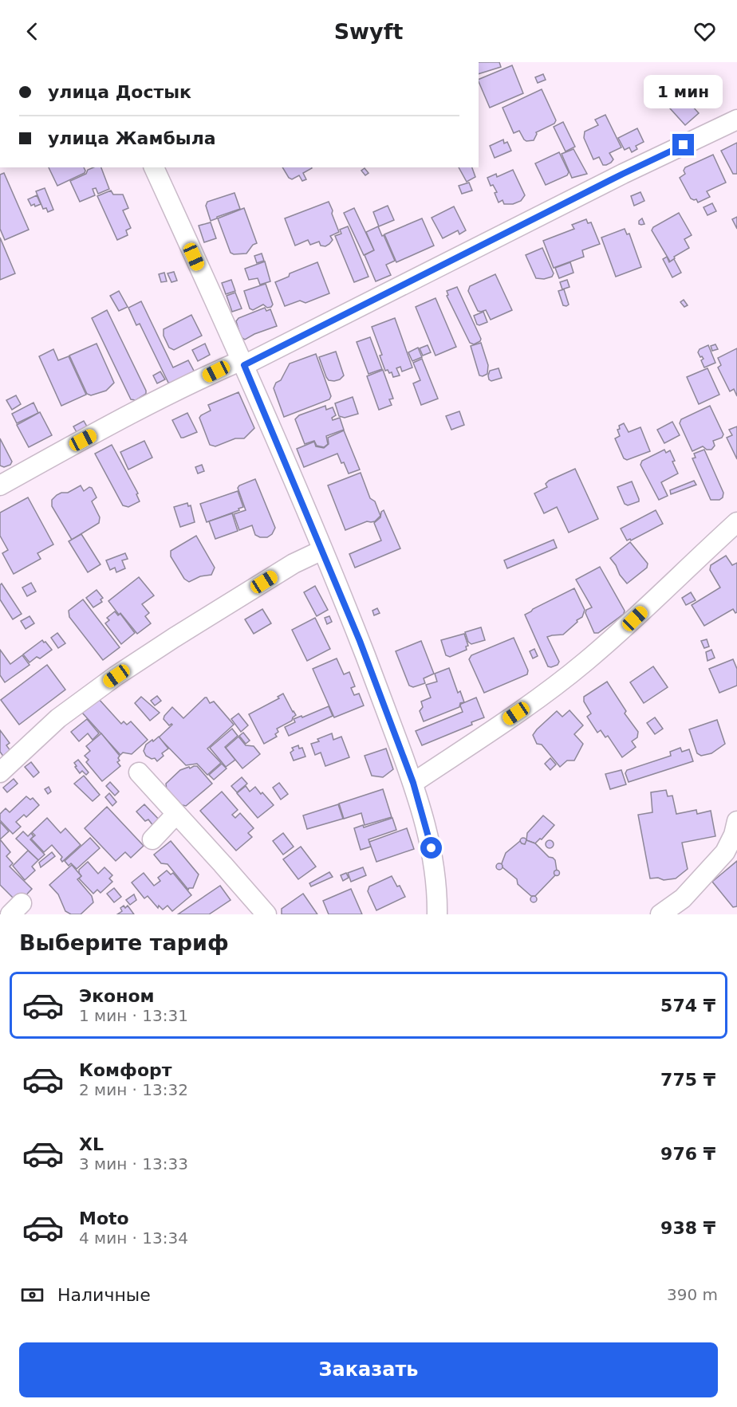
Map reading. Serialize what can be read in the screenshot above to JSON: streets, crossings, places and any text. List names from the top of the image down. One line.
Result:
{"page":{"header":"Swyft","banner":["улица Достык","улица Жамбыла"],"bubble":"1 мин","heading":"Выберите тариф","list":[{"name":"Эконом","note":"1 мин · 13:31","value":"574 ₸"},{"name":"Комфорт","note":"2 мин · 13:32","value":"775 ₸"},{"name":"XL","note":"3 мин · 13:33","value":"976 ₸"},{"name":"Moto","note":"4 мин · 13:34","value":"938 ₸"}],"pay":["Наличные","390 m"],"buttons":"Заказать"}}
